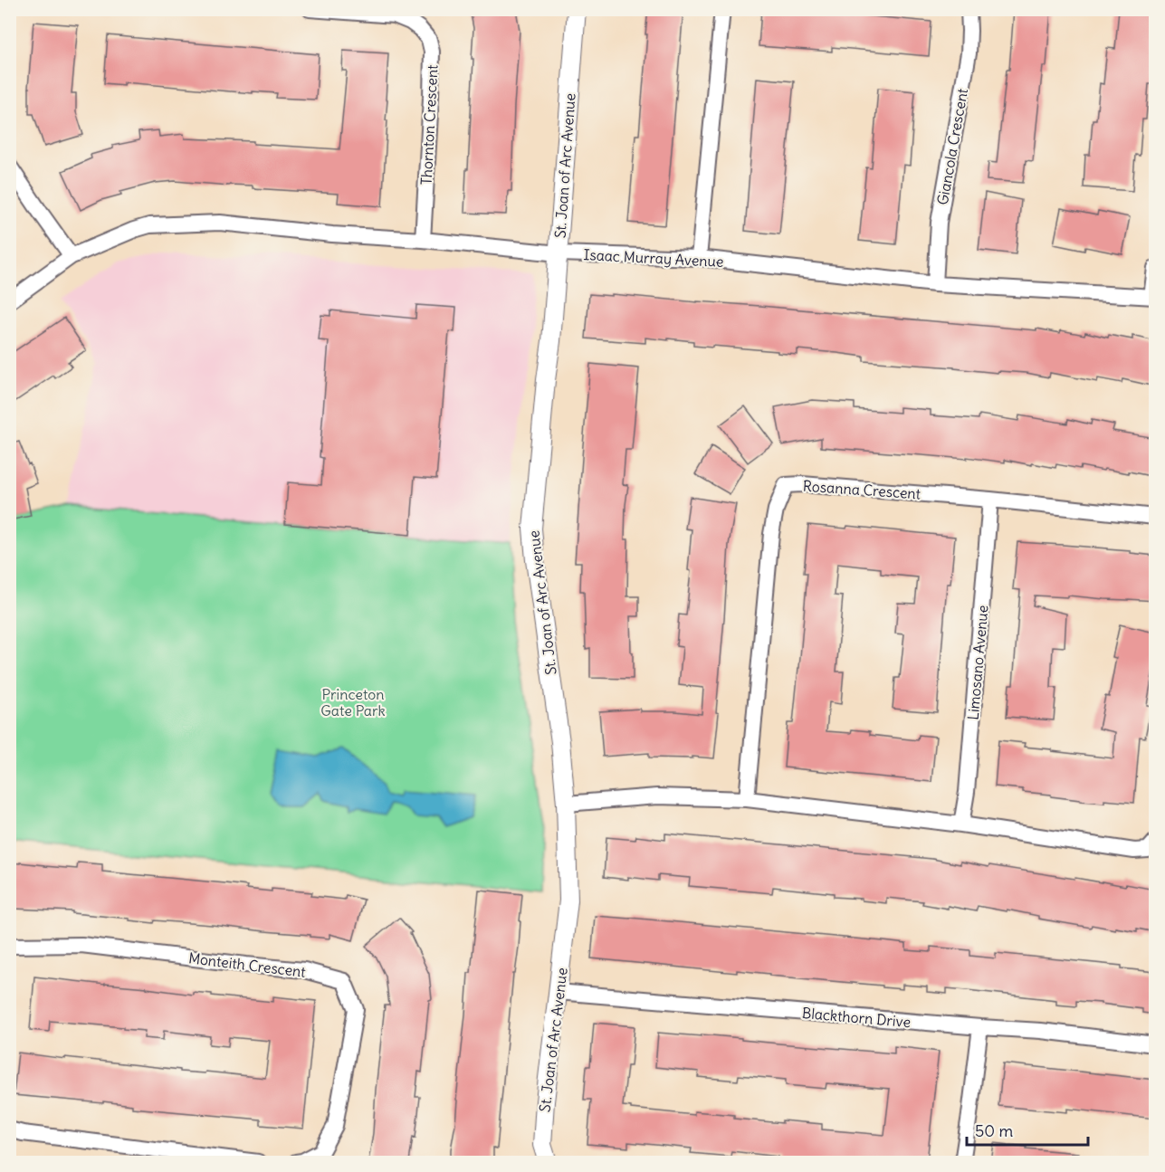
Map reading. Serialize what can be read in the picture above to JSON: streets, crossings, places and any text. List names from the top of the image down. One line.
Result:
{"streets":{"street":["Thornton Crescent","Giancola Crescent","St. Joan of Arc Avenue","Isaac Murray Avenue","Rosanna Crescent","Limosano Avenue","Monteith Crescent","Blackthorn Drive"]},"crossings":[["Thornton Crescent","Isaac Murray Avenue"],["Giancola Crescent","Isaac Murray Avenue"],["St. Joan of Arc Avenue","Isaac Murray Avenue"],["St. Joan of Arc Avenue","Blackthorn Drive"],["Rosanna Crescent","Limosano Avenue"]],"parks":["Princeton Gate Park"],"scale_bar":"50 m"}
